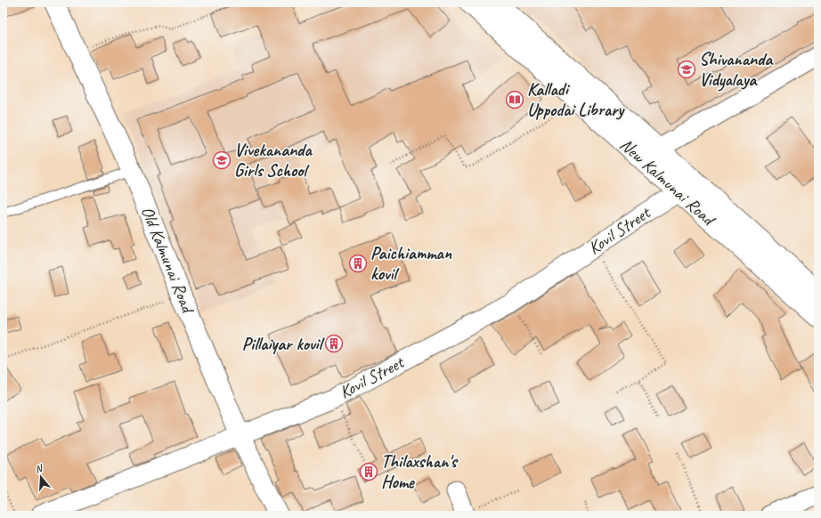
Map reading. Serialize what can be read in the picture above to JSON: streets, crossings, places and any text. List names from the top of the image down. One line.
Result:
{"streets":{"main road":["New Kalmunai Road","Old Kalmunai Road"],"street":["Kovil Street"]},"crossings":[["New Kalmunai Road","Kovil Street"],["Kovil Street","Old Kalmunai Road"]],"places":{"school or university":["Shivananda Vidyalaya","Vivekananda Girls School"],"library":["Kalladi Uppodai Library"],"building":["Paichiamman kovil","Pillaiyar kovil","Thilaxshan's Home"]},"north":"top"}
